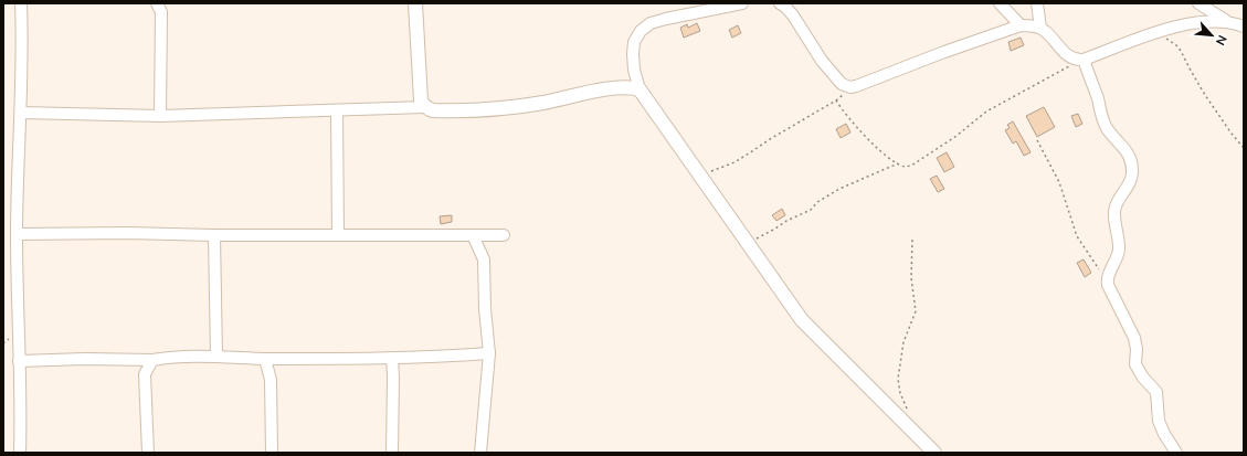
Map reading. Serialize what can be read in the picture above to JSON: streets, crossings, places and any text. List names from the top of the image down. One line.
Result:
{"north":"bottom right"}
